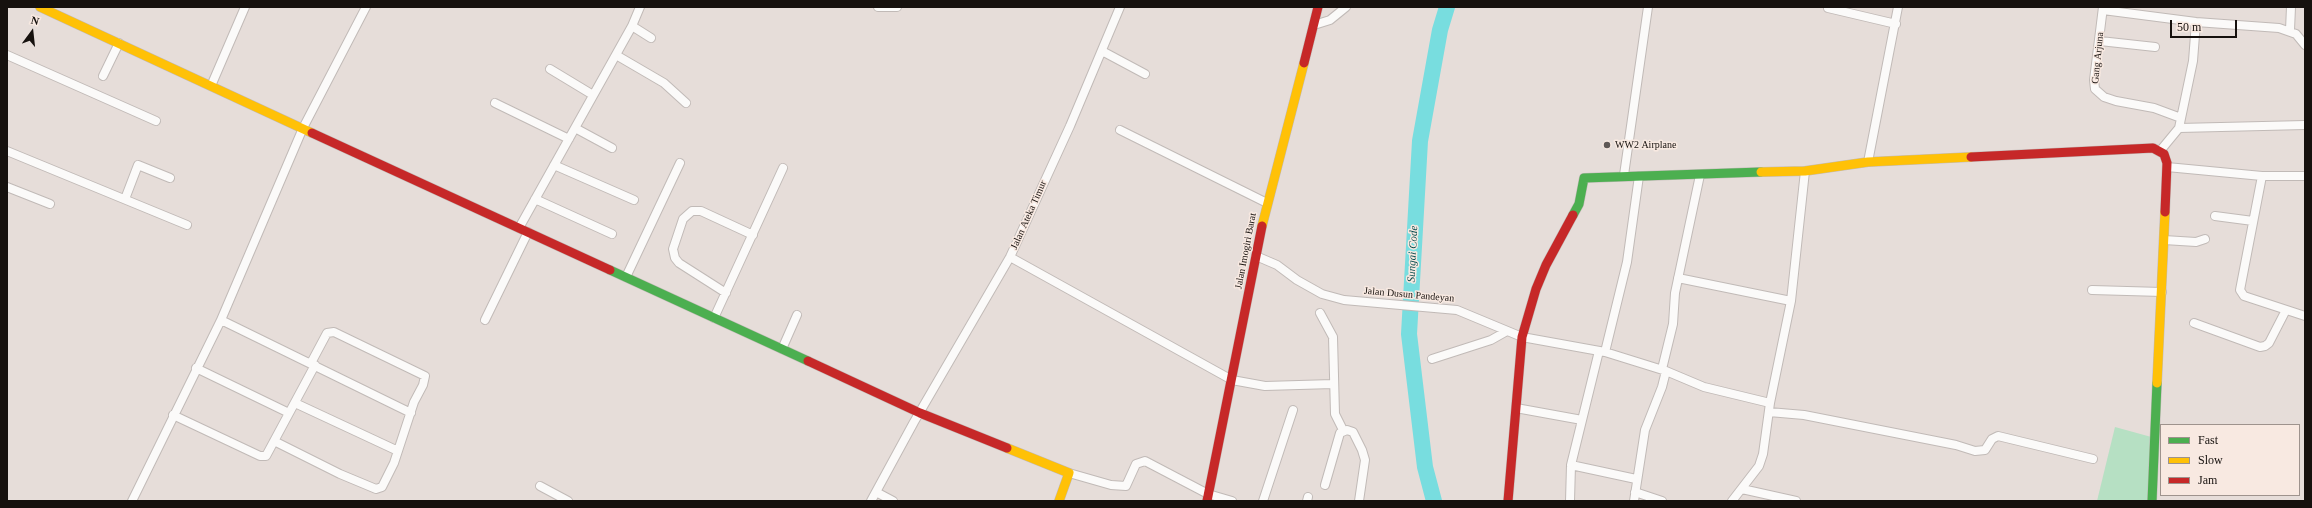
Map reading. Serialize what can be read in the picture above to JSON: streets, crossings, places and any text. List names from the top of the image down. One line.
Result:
{"streets":{"street":["Gang Arjuna","Jalan Ateka Timur","Jalan Imogiri Barat","Jalan Dusun Pandeyan"]},"crossings":[["Jalan Imogiri Barat","Jalan Dusun Pandeyan"]],"water":["Sungai Code"],"places":["WW2 Airplane"],"legend":["Fast","Slow","Jam"],"scale_bar":"50 m","north":"top"}
